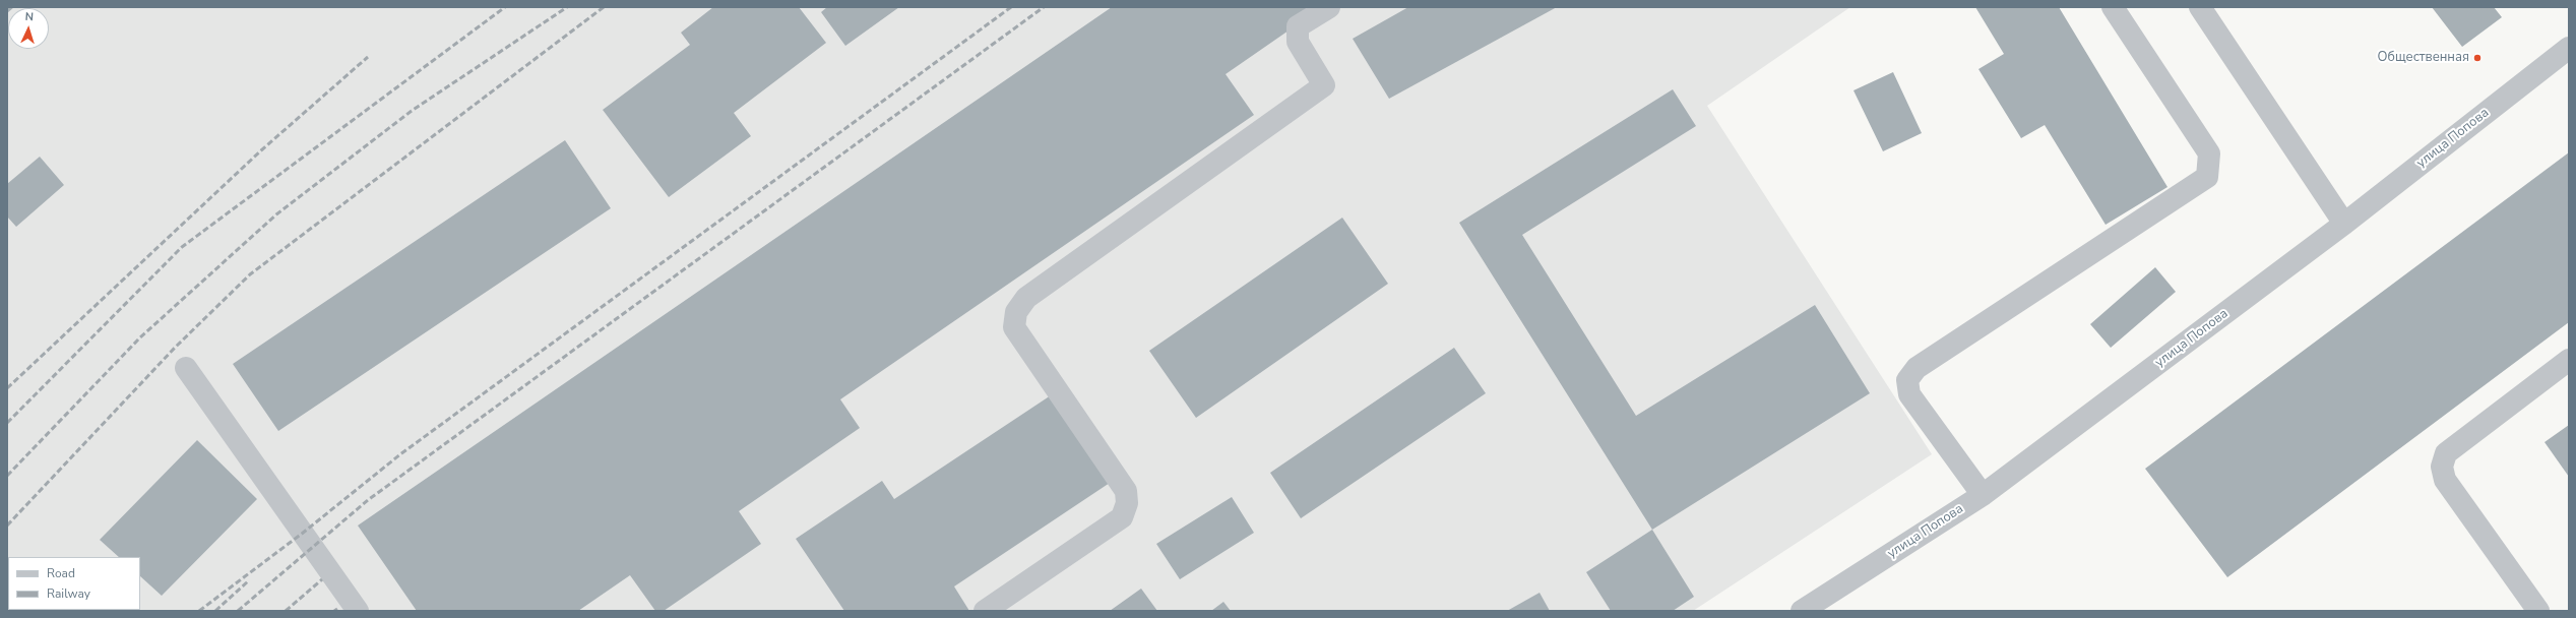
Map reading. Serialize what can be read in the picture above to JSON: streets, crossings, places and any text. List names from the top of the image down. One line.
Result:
{"streets":{"street":["улица Попова"]},"places":["Общественная"],"legend":["Road","Railway"],"north":"top"}
